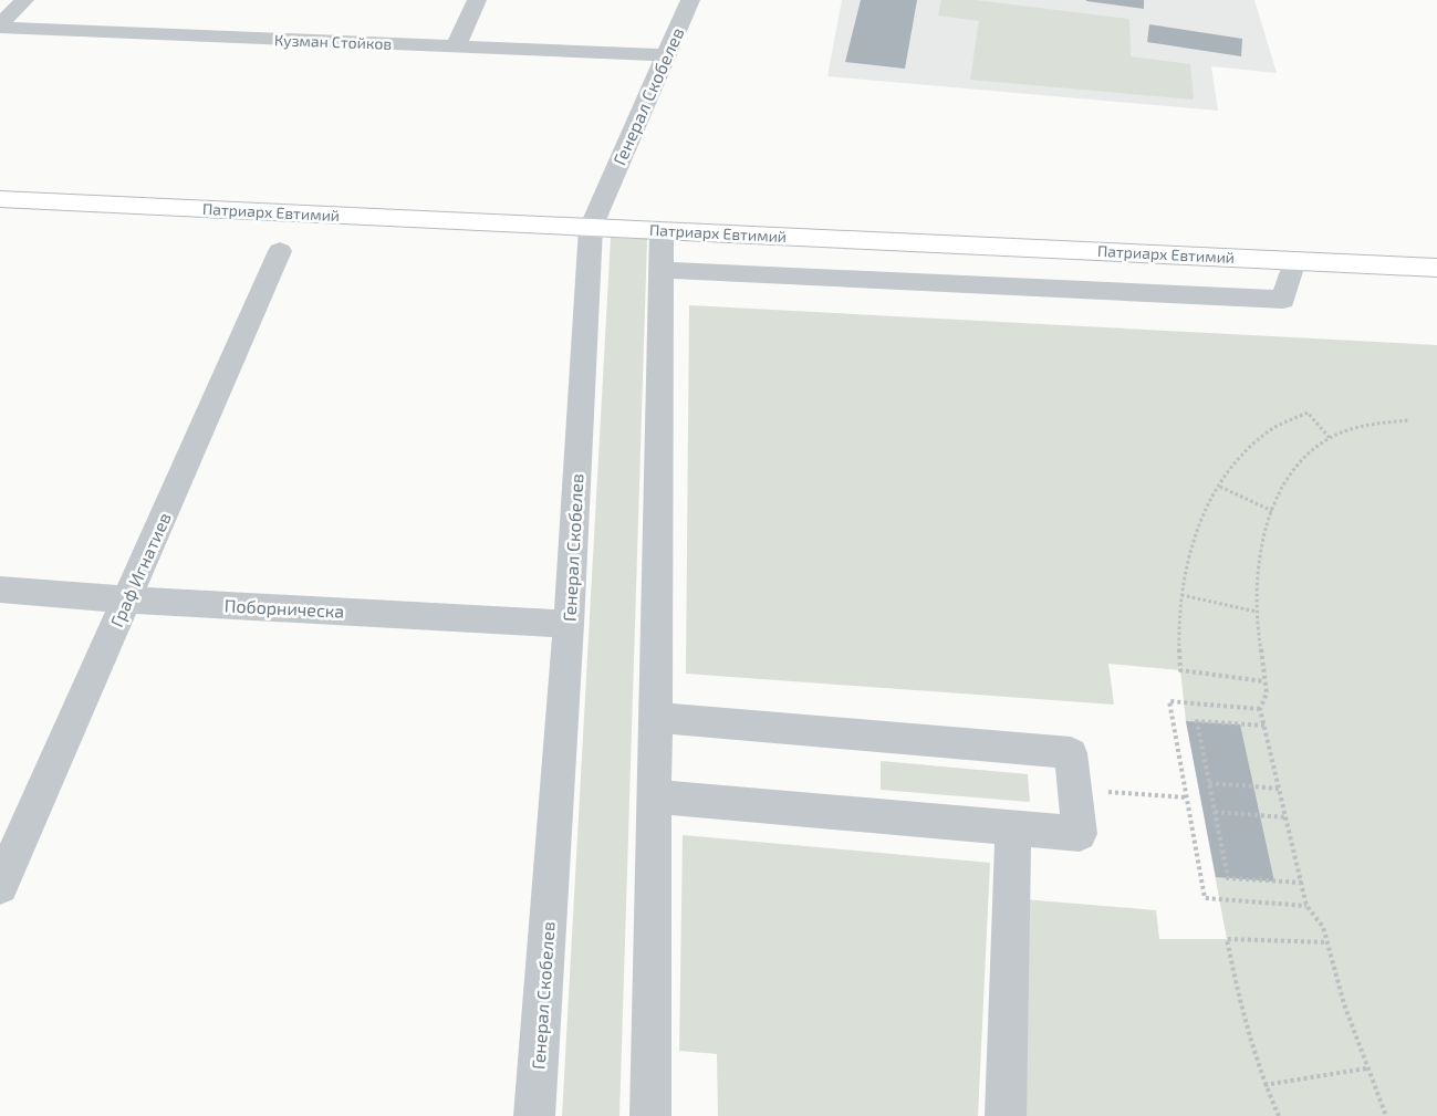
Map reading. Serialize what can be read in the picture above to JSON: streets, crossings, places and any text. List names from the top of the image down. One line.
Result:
{"streets":{"main road":["Патриарх Евтимий"],"street":["Кузман Стойков","Генерал Скобелев","Граф Игнатиев","Поборническа"]},"crossings":[["Кузман Стойков","Генерал Скобелев"],["Генерал Скобелев","Патриарх Евтимий"],["Генерал Скобелев","Поборническа"],["Граф Игнатиев","Поборническа"]]}
